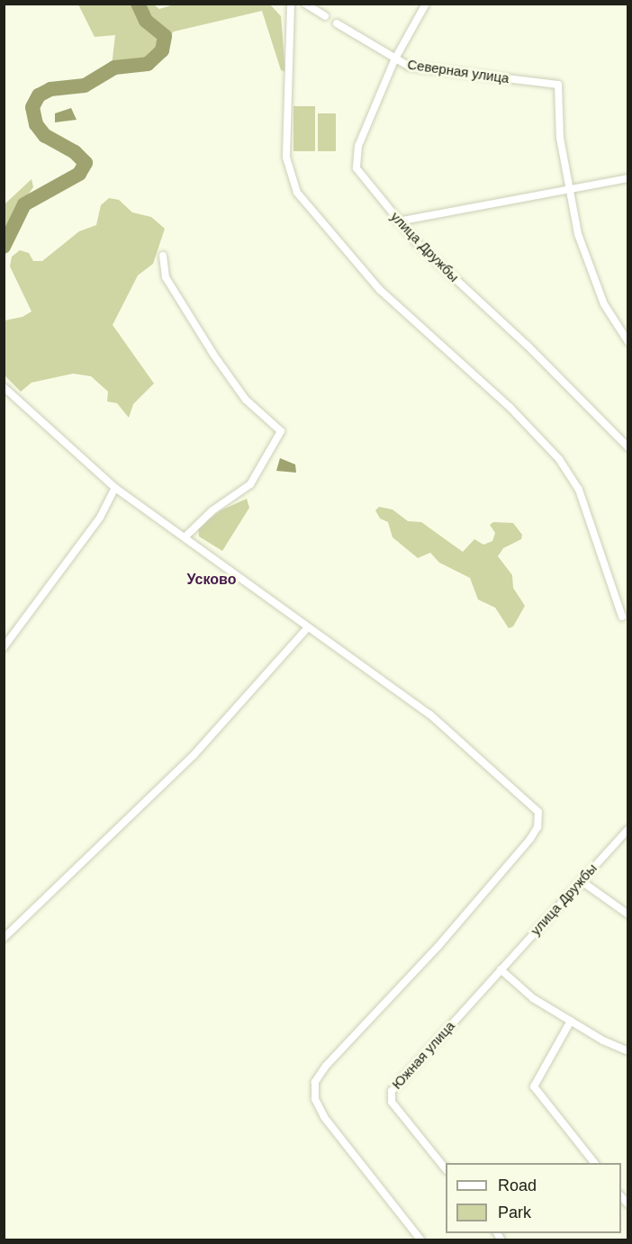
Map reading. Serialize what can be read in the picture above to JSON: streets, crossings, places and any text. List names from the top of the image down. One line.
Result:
{"streets":{"street":["Северная улица","улица Дружбы","Южная улица"]},"crossings":[["Северная улица","улица Дружбы"],["улица Дружбы","Южная улица"]],"districts":["Усково"],"legend":["Road","Park"]}
